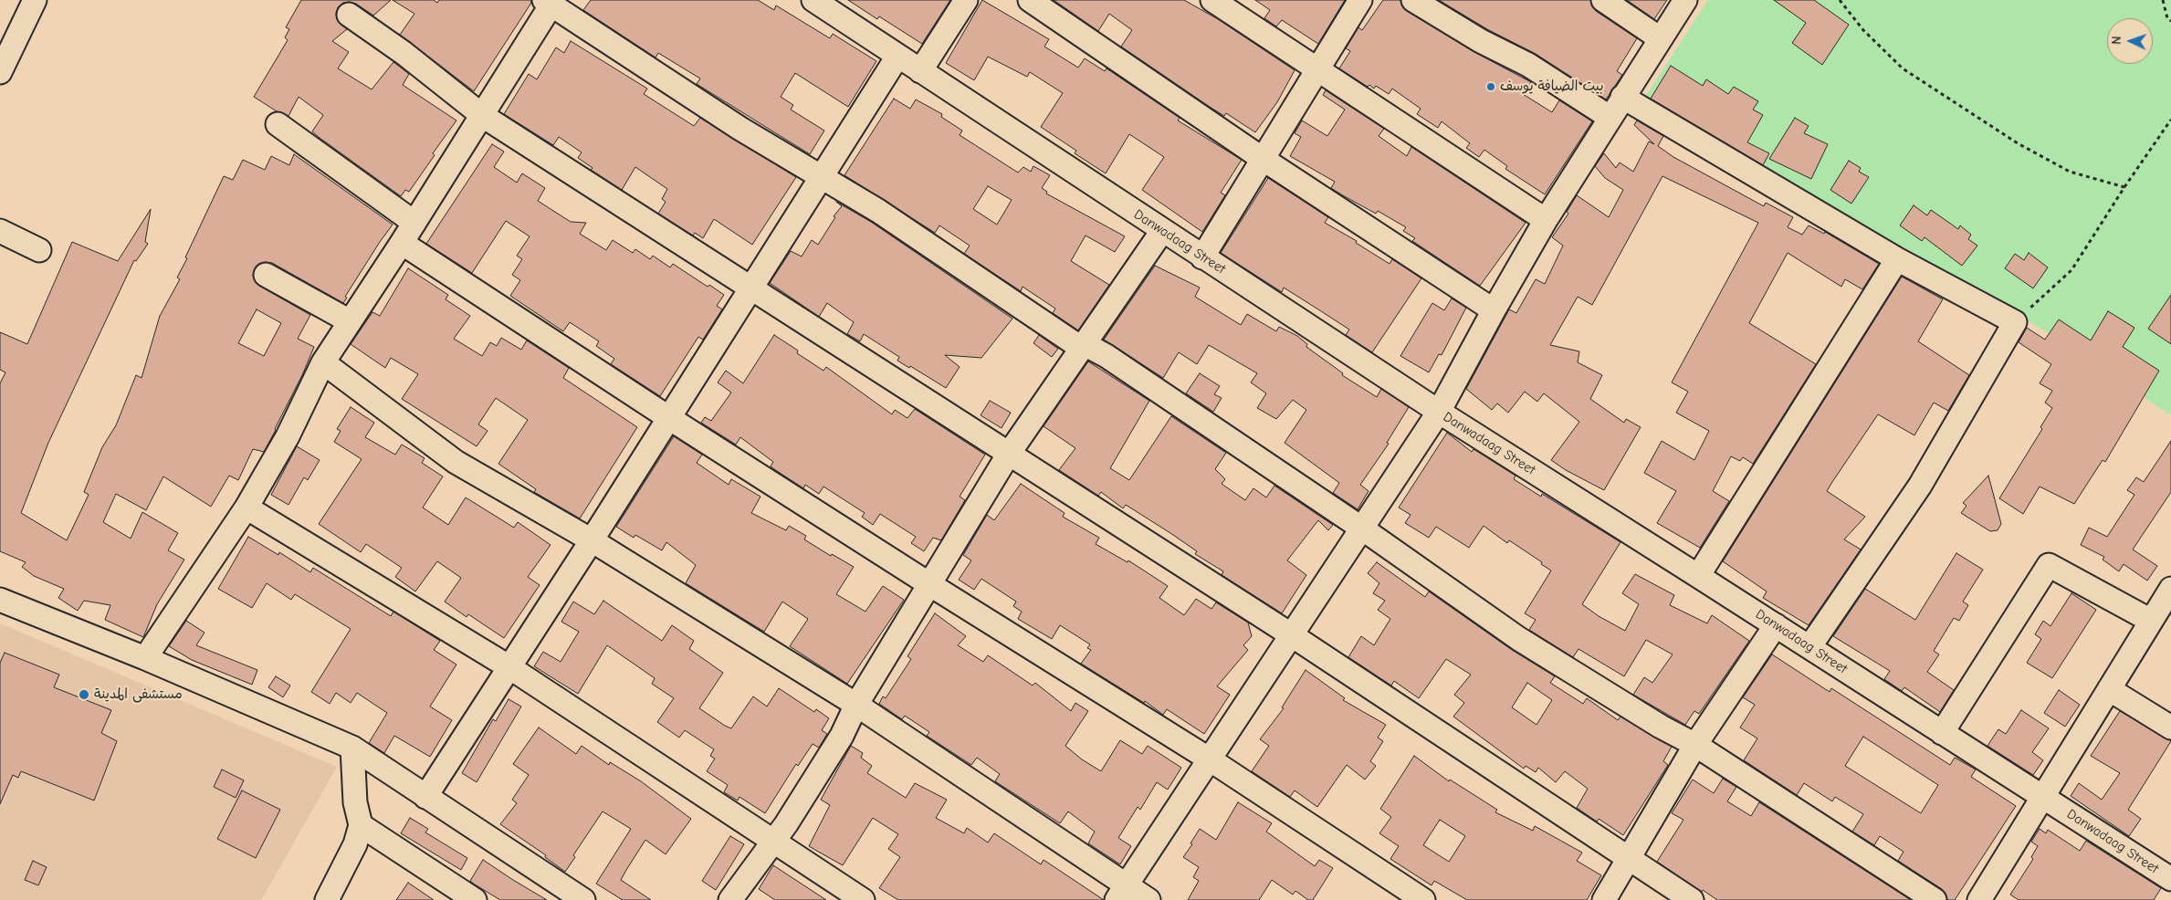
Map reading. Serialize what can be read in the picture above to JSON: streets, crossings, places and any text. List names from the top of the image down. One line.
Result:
{"streets":{"street":["Danwadaag Street"]},"places":["بيت الضيافة يوسف","مستشفى المدينة"],"north":"left"}
